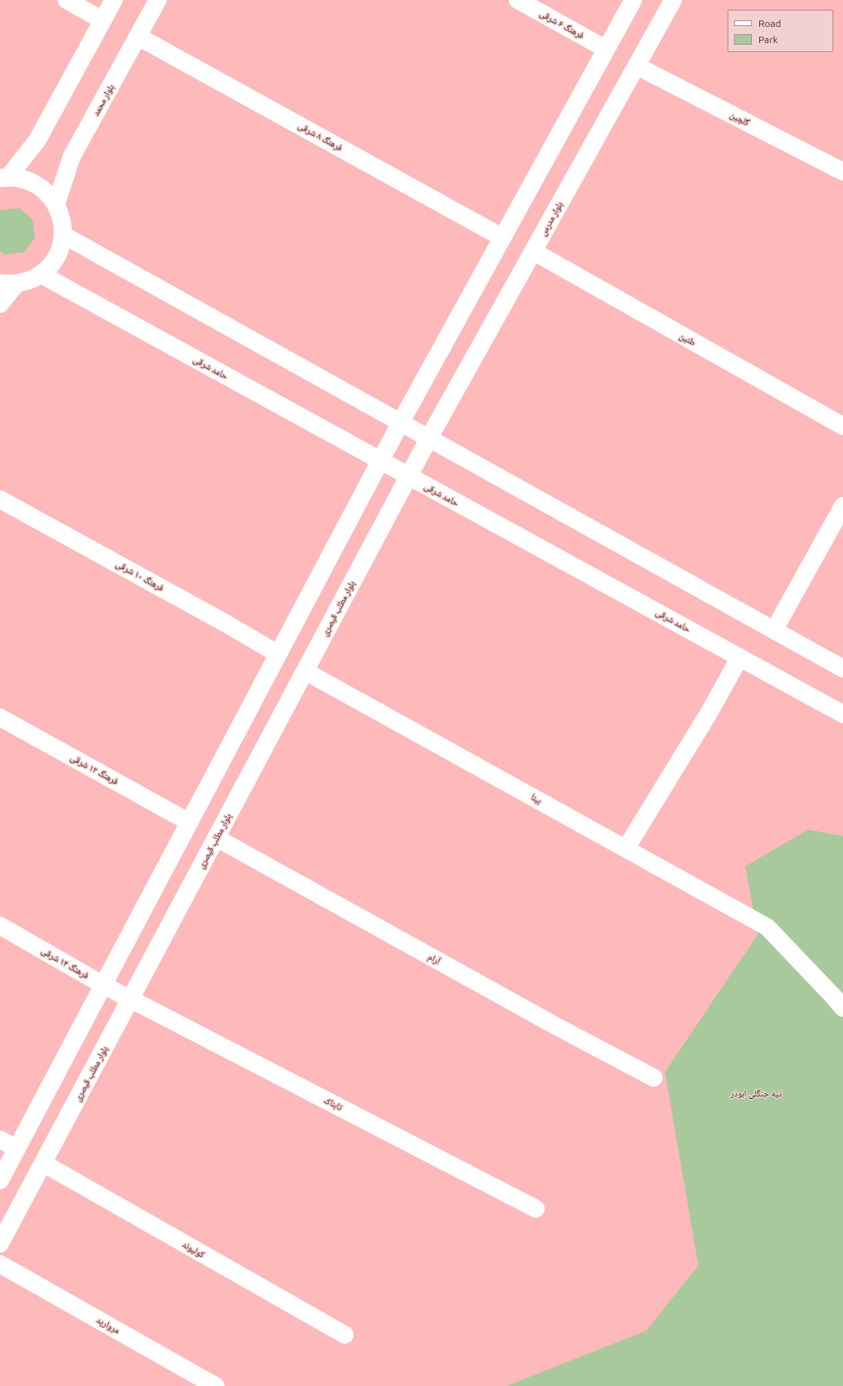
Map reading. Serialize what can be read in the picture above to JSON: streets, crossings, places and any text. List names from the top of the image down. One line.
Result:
{"streets":{"street":["فرهنگ ۶ شرقی","بلوار محمد","گلچین","فرهنگ ۸ شرقی","بلوار مدرس","طنین","حامد شرقی","فرهنگ ۱۰ شرقی","بلوار مطلب قیصری","فرهنگ ۱۲ شرقی","بینا","آرام","فرهنگ ۱۴ شرقی","تابناک","کولیوند","مروارید"]},"crossings":[["بلوار محمد","فرهنگ ۸ شرقی"],["گلچین","بلوار مدرس"],["بلوار مدرس","طنین"],["بلوار مدرس","بلوار مطلب قیصری"],["حامد شرقی","بلوار مطلب قیصری"],["بلوار مطلب قیصری","بینا"],["بلوار مطلب قیصری","آرام"],["بلوار مطلب قیصری","فرهنگ ۱۴ شرقی"],["بلوار مطلب قیصری","تابناک"],["بلوار مطلب قیصری","کولیوند"],["فرهنگ ۱۴ شرقی","تابناک"]],"parks":["تپه جنگلی ابوذر"],"legend":["Road","Park"]}
